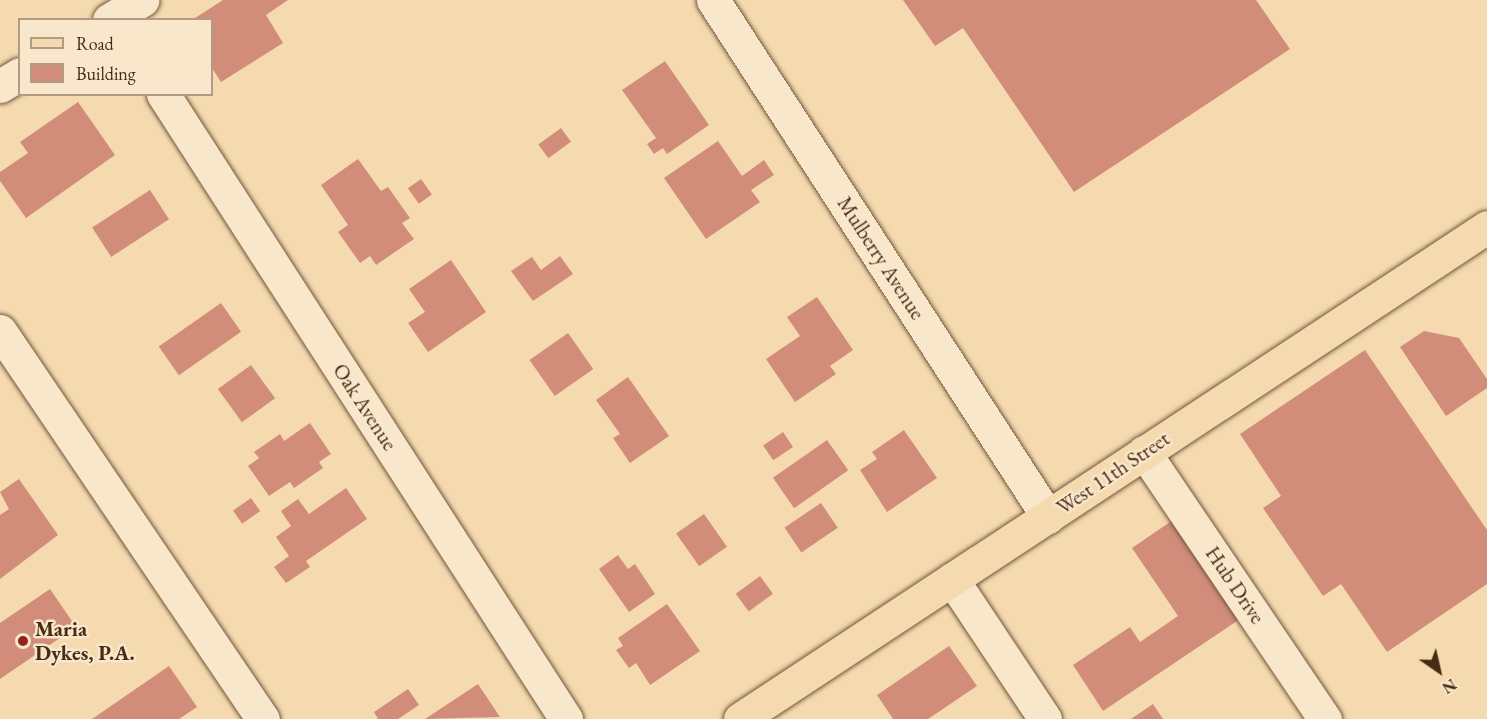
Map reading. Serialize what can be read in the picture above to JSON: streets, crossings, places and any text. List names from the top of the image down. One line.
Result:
{"streets":{"main road":["West 11th Street"],"street":["Mulberry Avenue","Oak Avenue","Hub Drive"]},"crossings":[["Mulberry Avenue","West 11th Street"],["West 11th Street","Hub Drive"]],"places":["Maria Dykes, P.A."],"legend":["Road","Building"],"north":"bottom right"}
